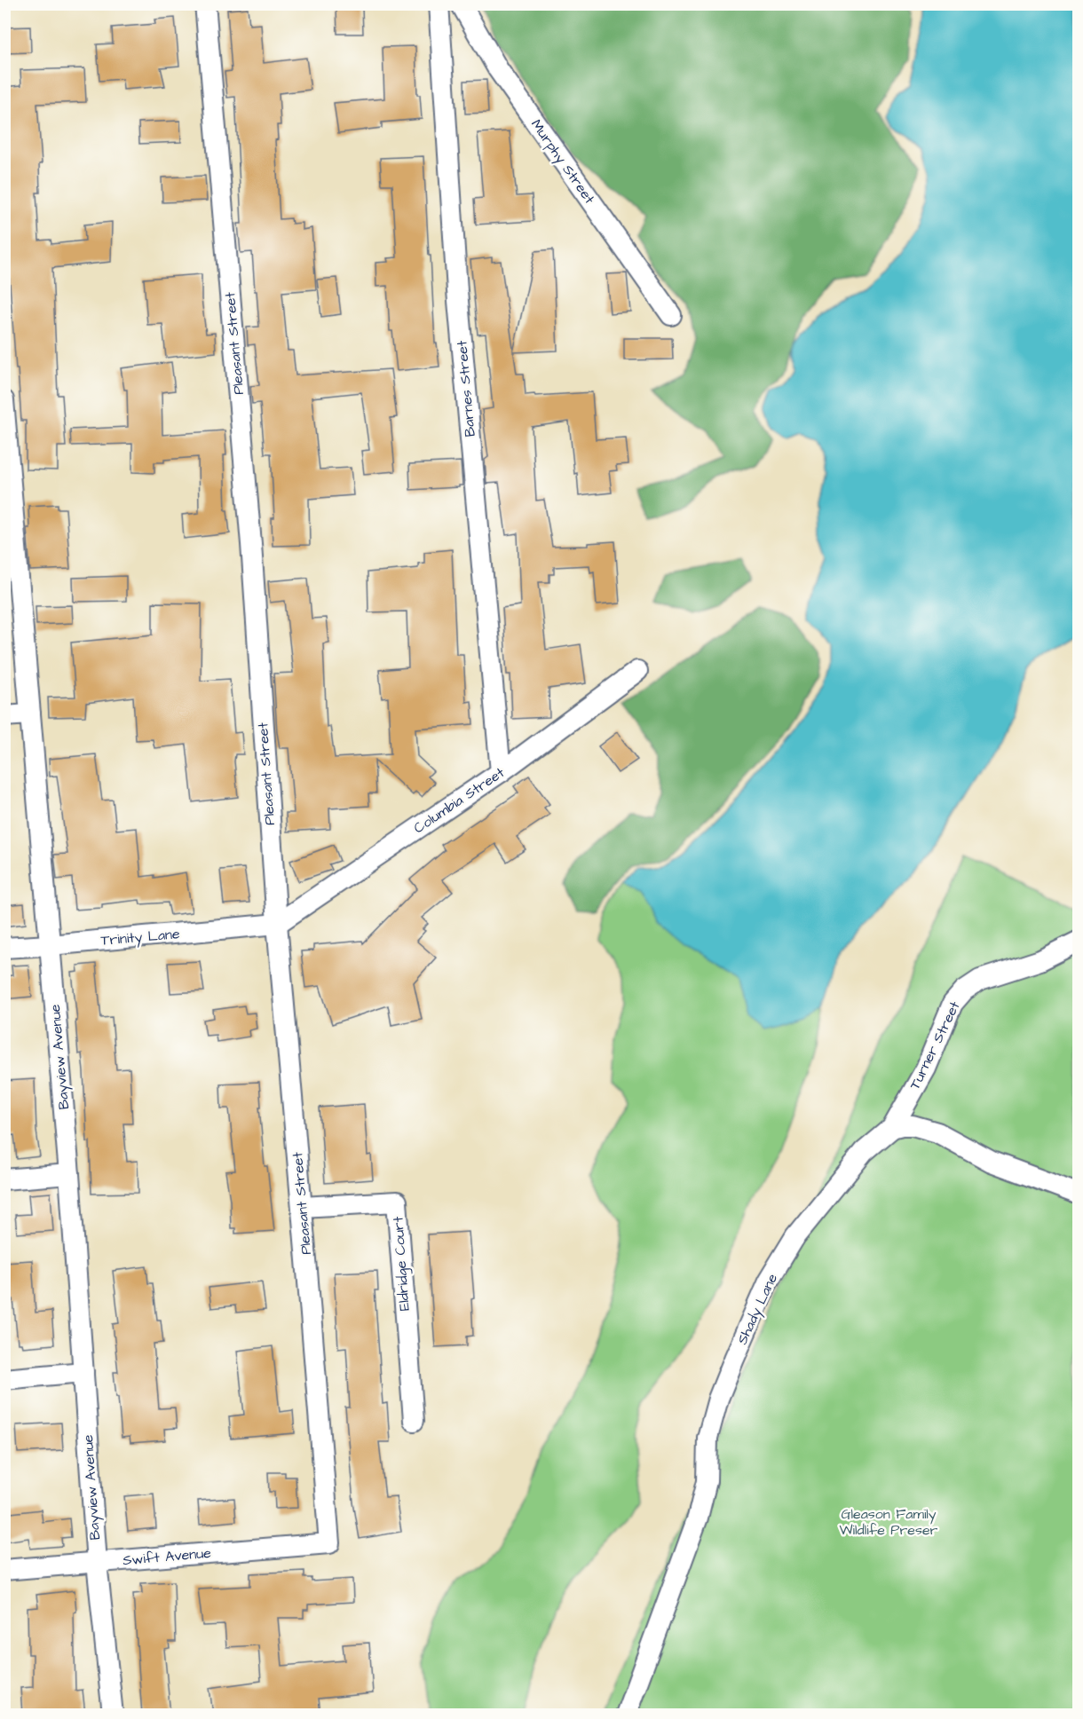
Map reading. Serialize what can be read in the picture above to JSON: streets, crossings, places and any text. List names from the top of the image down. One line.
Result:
{"streets":{"street":["Murphy Street","Pleasant Street","Barnes Street","Columbia Street","Trinity Lane","Turner Street","Bayview Avenue","Eldridge Court","Shady Lane","Swift Avenue"]},"crossings":[["Pleasant Street","Columbia Street"],["Pleasant Street","Trinity Lane"],["Pleasant Street","Eldridge Court"],["Pleasant Street","Swift Avenue"],["Barnes Street","Columbia Street"],["Columbia Street","Trinity Lane"],["Trinity Lane","Bayview Avenue"],["Turner Street","Shady Lane"],["Bayview Avenue","Swift Avenue"]],"parks":["Gleason Family Wildlife Preser"]}
